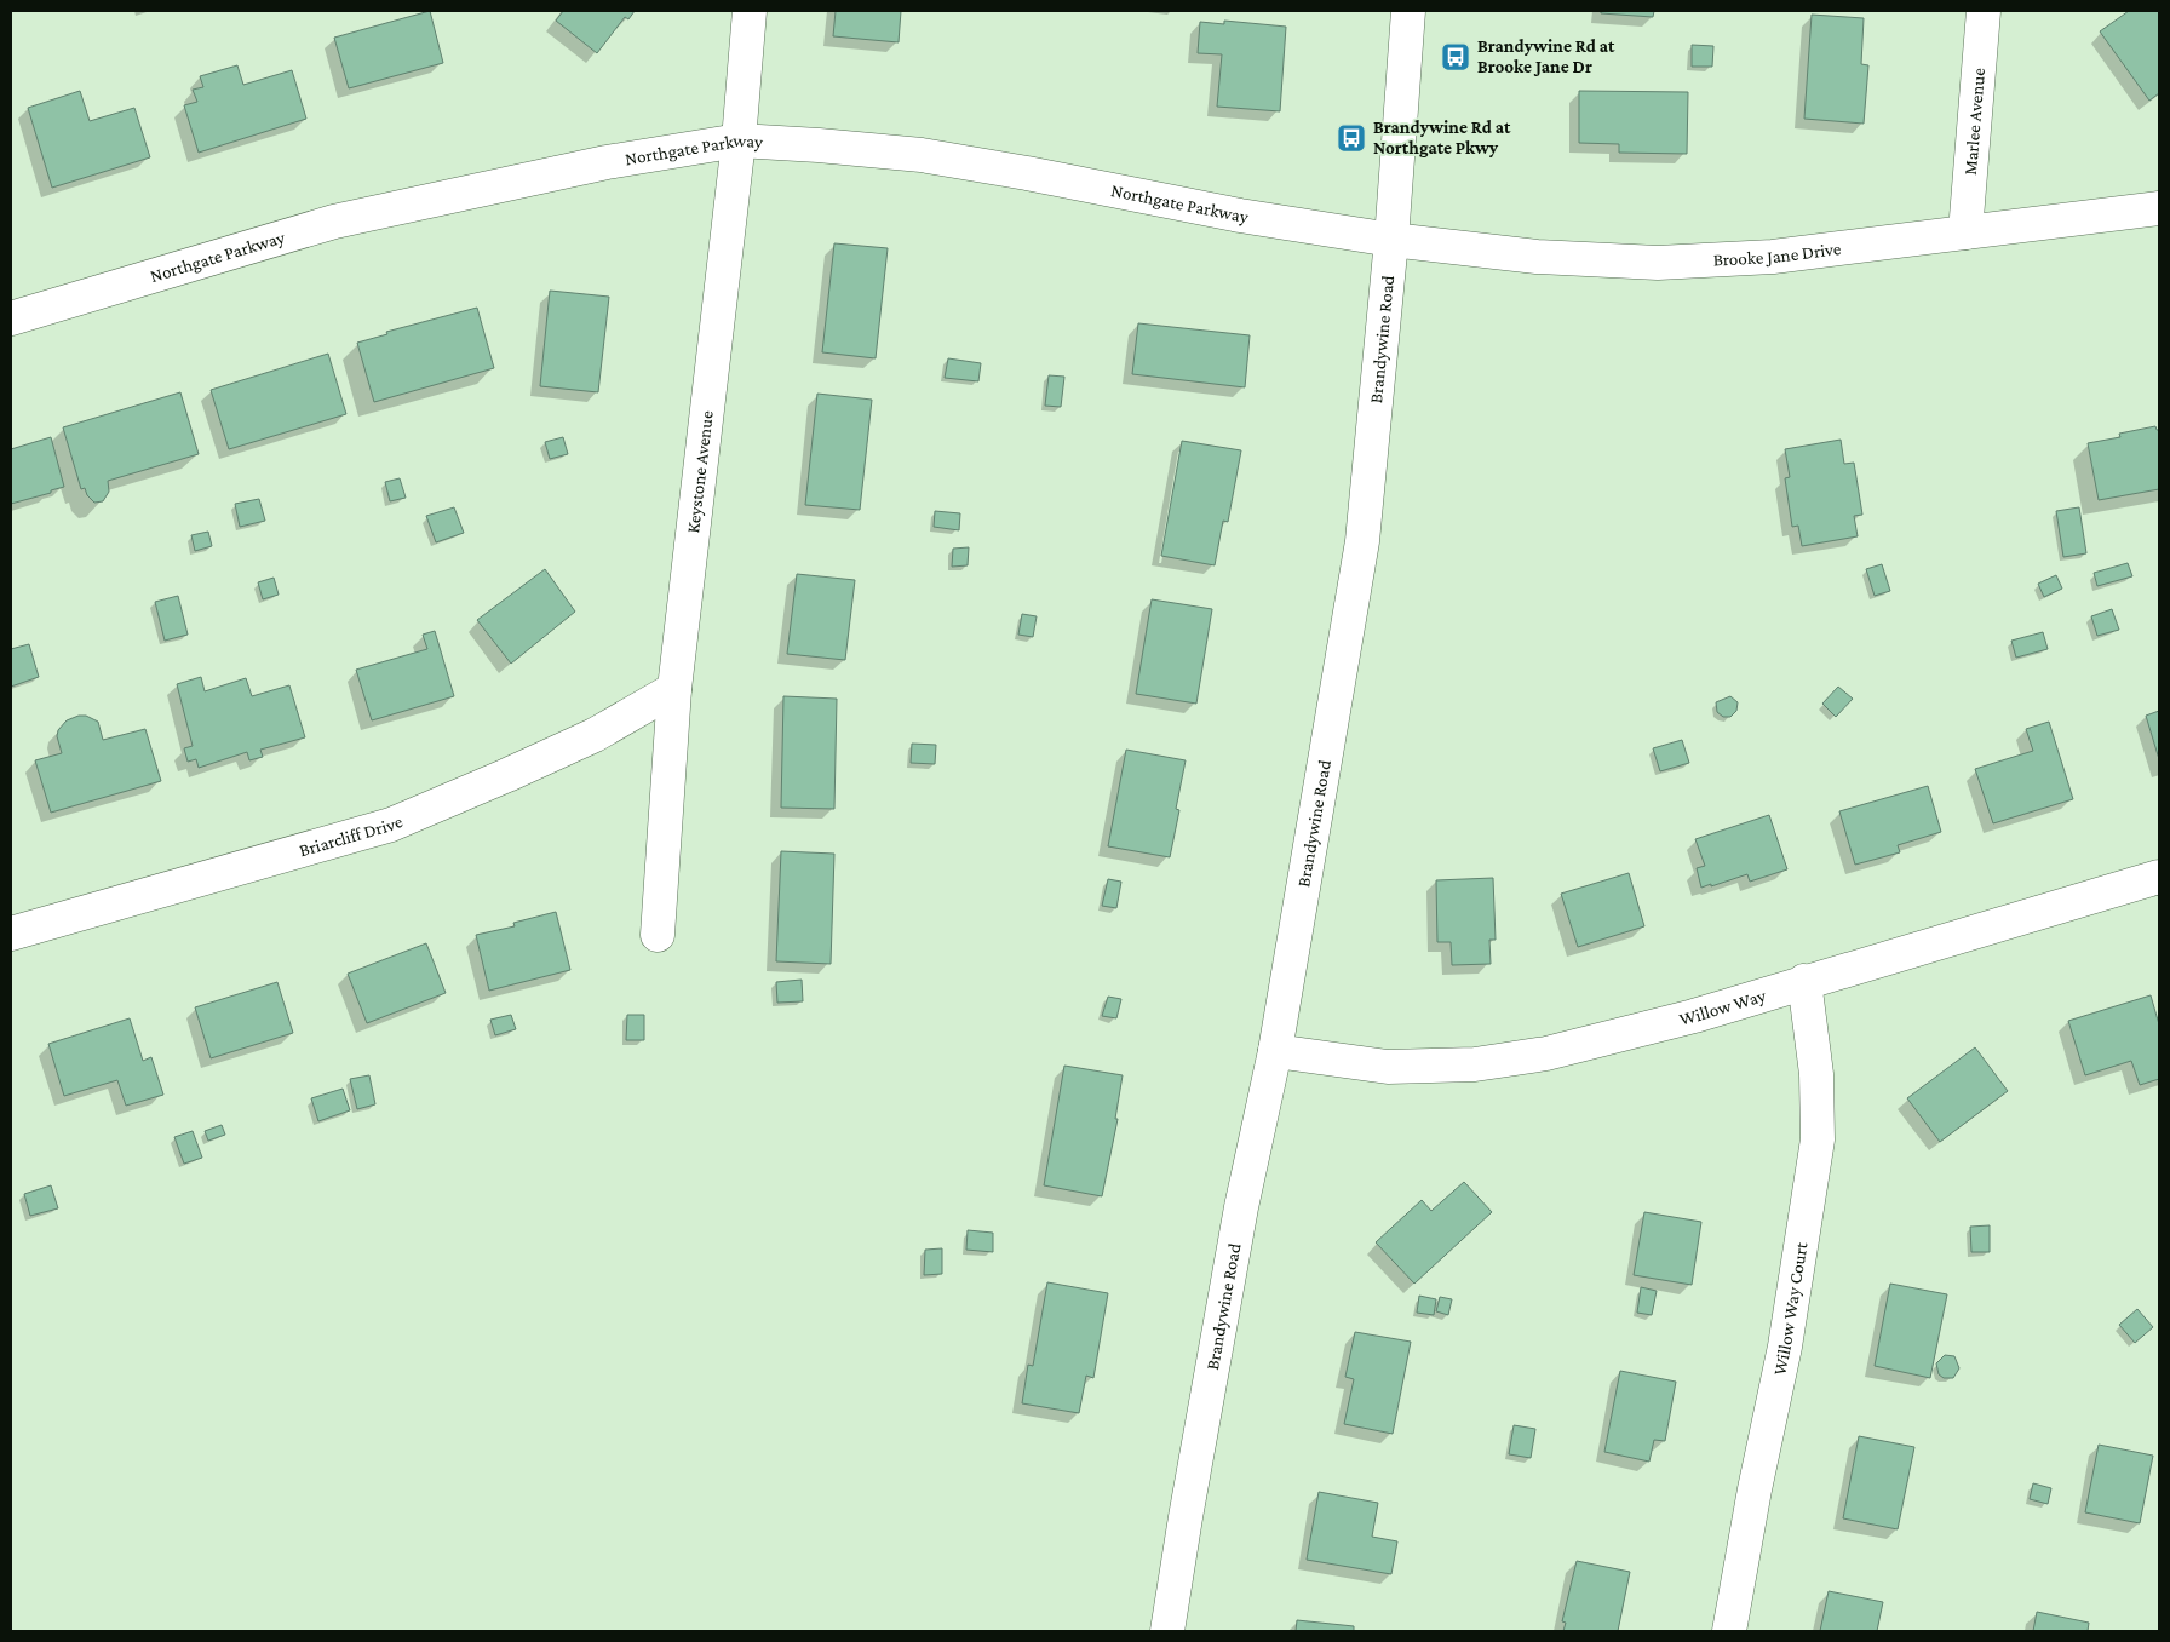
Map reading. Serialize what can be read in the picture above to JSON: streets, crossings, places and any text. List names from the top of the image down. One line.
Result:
{"streets":{"street":["Marlee Avenue","Northgate Parkway","Brooke Jane Drive","Brandywine Road","Keystone Avenue","Briarcliff Drive","Willow Way","Willow Way Court"]},"crossings":[["Marlee Avenue","Brooke Jane Drive"],["Northgate Parkway","Brooke Jane Drive"],["Northgate Parkway","Brandywine Road"],["Northgate Parkway","Keystone Avenue"],["Brooke Jane Drive","Brandywine Road"],["Brandywine Road","Willow Way"],["Keystone Avenue","Briarcliff Drive"],["Willow Way","Willow Way Court"]],"places":{"bus stop":["Brandywine Rd at Brooke Jane Dr","Brandywine Rd at Northgate Pkwy"]}}
